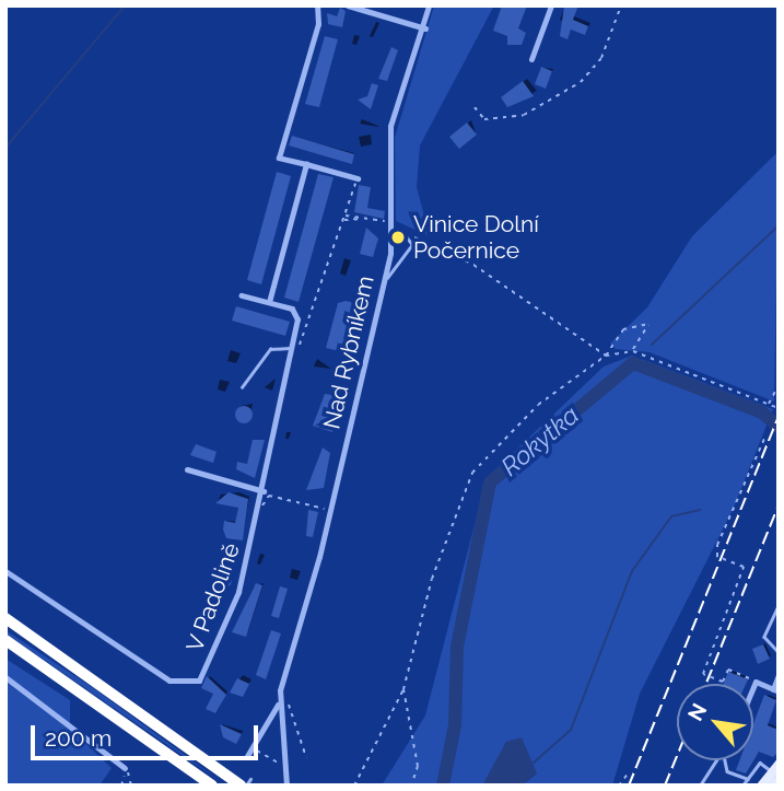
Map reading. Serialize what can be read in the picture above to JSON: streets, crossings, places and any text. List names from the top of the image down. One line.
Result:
{"streets":{"street":["Nad Rybníkem","V Padolině"]},"water":["Rokytka"],"places":["Vinice Dolní Počernice"],"scale_bar":"200 m","north":"top left"}
